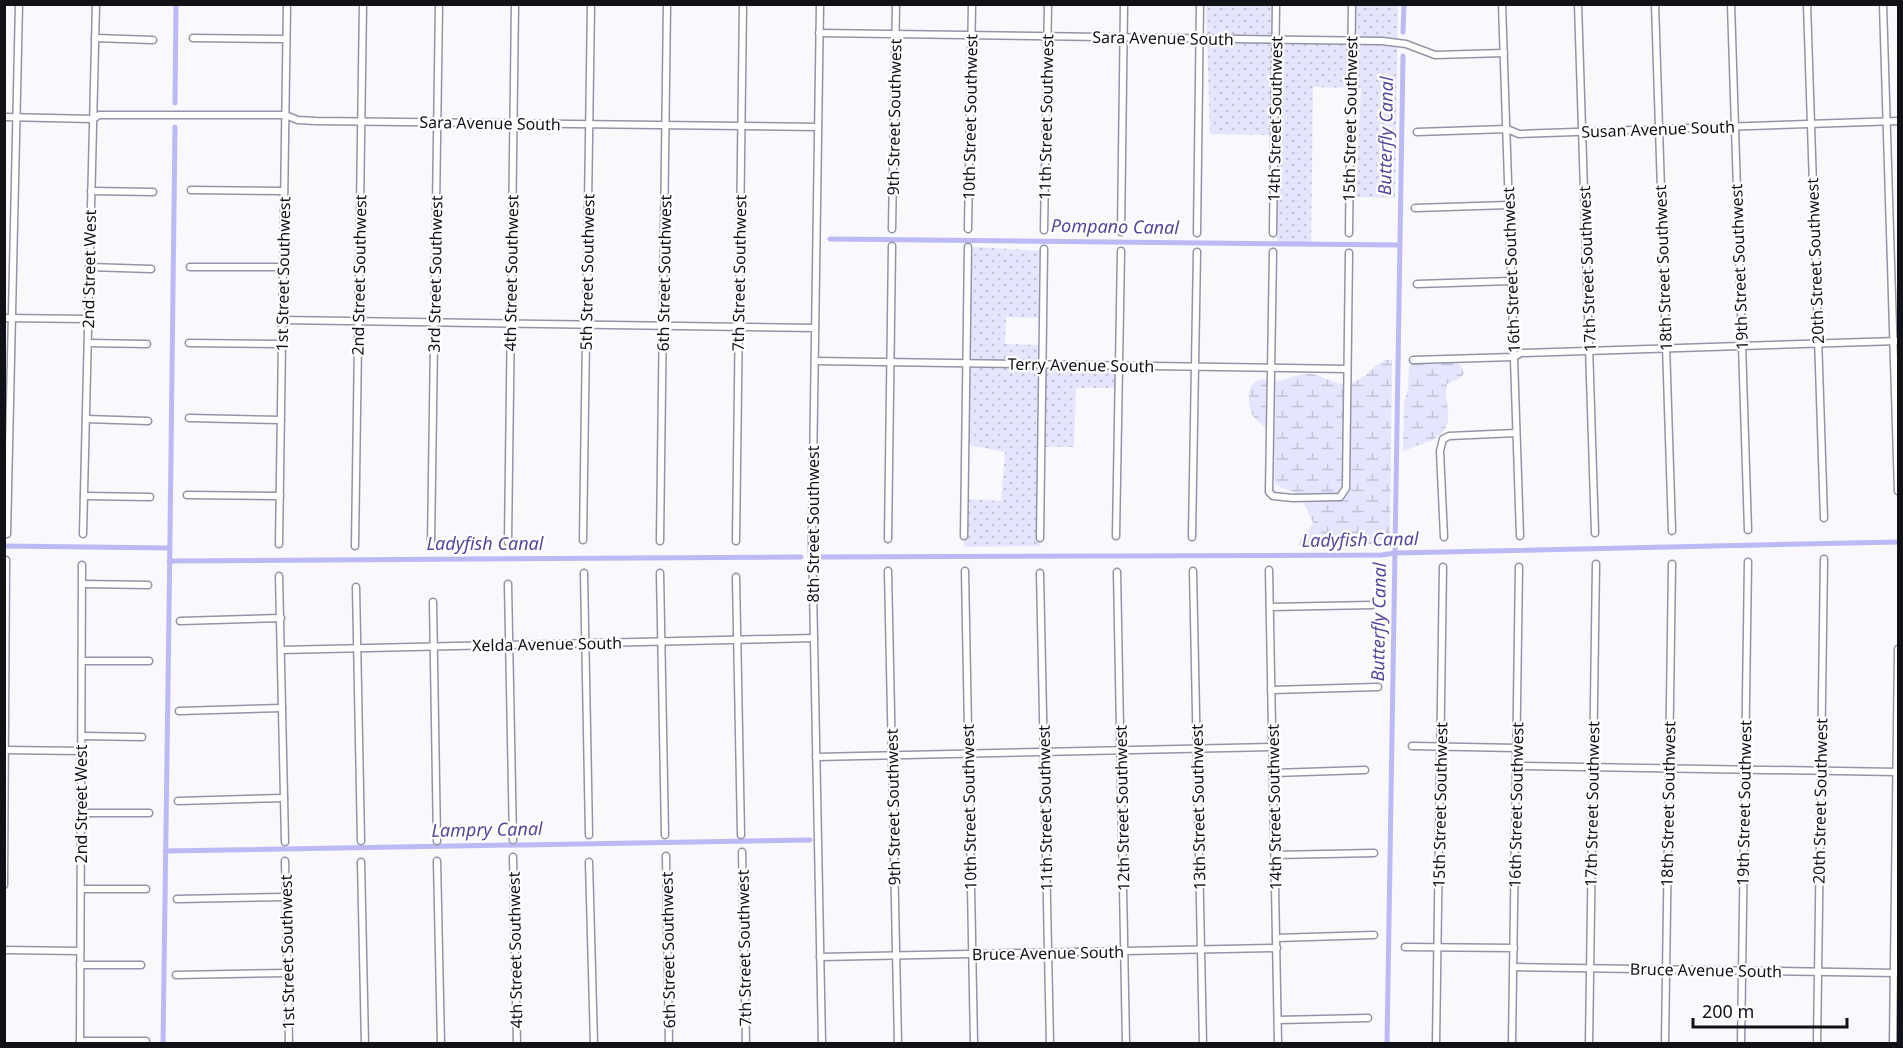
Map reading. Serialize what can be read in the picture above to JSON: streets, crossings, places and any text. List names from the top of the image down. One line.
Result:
{"streets":{"street":["Sara Avenue South","9th Street Southwest","10th Street Southwest","11th Street Southwest","14th Street Southwest","15th Street Southwest","Susan Avenue South","20th Street Southwest","19th Street Southwest","18th Street Southwest","2nd Street West","17th Street Southwest","16th Street Southwest","5th Street Southwest","4th Street Southwest","6th Street Southwest","7th Street Southwest","1st Street Southwest","3rd Street Southwest","2nd Street Southwest","Terry Avenue South","8th Street Southwest","Xelda Avenue South","13th Street Southwest","12th Street Southwest","Bruce Avenue South"]},"crossings":[["Sara Avenue South","9th Street Southwest"],["Sara Avenue South","10th Street Southwest"],["Sara Avenue South","11th Street Southwest"],["Sara Avenue South","14th Street Southwest"],["Sara Avenue South","15th Street Southwest"],["Sara Avenue South","2nd Street West"],["Sara Avenue South","16th Street Southwest"],["Sara Avenue South","5th Street Southwest"],["Sara Avenue South","4th Street Southwest"],["Sara Avenue South","6th Street Southwest"],["Sara Avenue South","7th Street Southwest"],["Sara Avenue South","1st Street Southwest"],["Sara Avenue South","3rd Street Southwest"],["Sara Avenue South","2nd Street Southwest"],["Sara Avenue South","8th Street Southwest"],["9th Street Southwest","Bruce Avenue South"],["10th Street Southwest","Bruce Avenue South"],["11th Street Southwest","Bruce Avenue South"],["14th Street Southwest","Bruce Avenue South"],["Susan Avenue South","20th Street Southwest"],["Susan Avenue South","19th Street Southwest"],["Susan Avenue South","18th Street Southwest"],["Susan Avenue South","17th Street Southwest"],["Susan Avenue South","16th Street Southwest"],["20th Street Southwest","Bruce Avenue South"],["19th Street Southwest","Bruce Avenue South"],["18th Street Southwest","Bruce Avenue South"],["17th Street Southwest","Bruce Avenue South"],["16th Street Southwest","Bruce Avenue South"],["Terry Avenue South","8th Street Southwest"],["8th Street Southwest","Xelda Avenue South"],["8th Street Southwest","Bruce Avenue South"],["13th Street Southwest","Bruce Avenue South"],["12th Street Southwest","Bruce Avenue South"]],"water":["Butterfly Canal","Pompano Canal","Ladyfish Canal","Lampry Canal"],"scale_bar":"200 m"}
